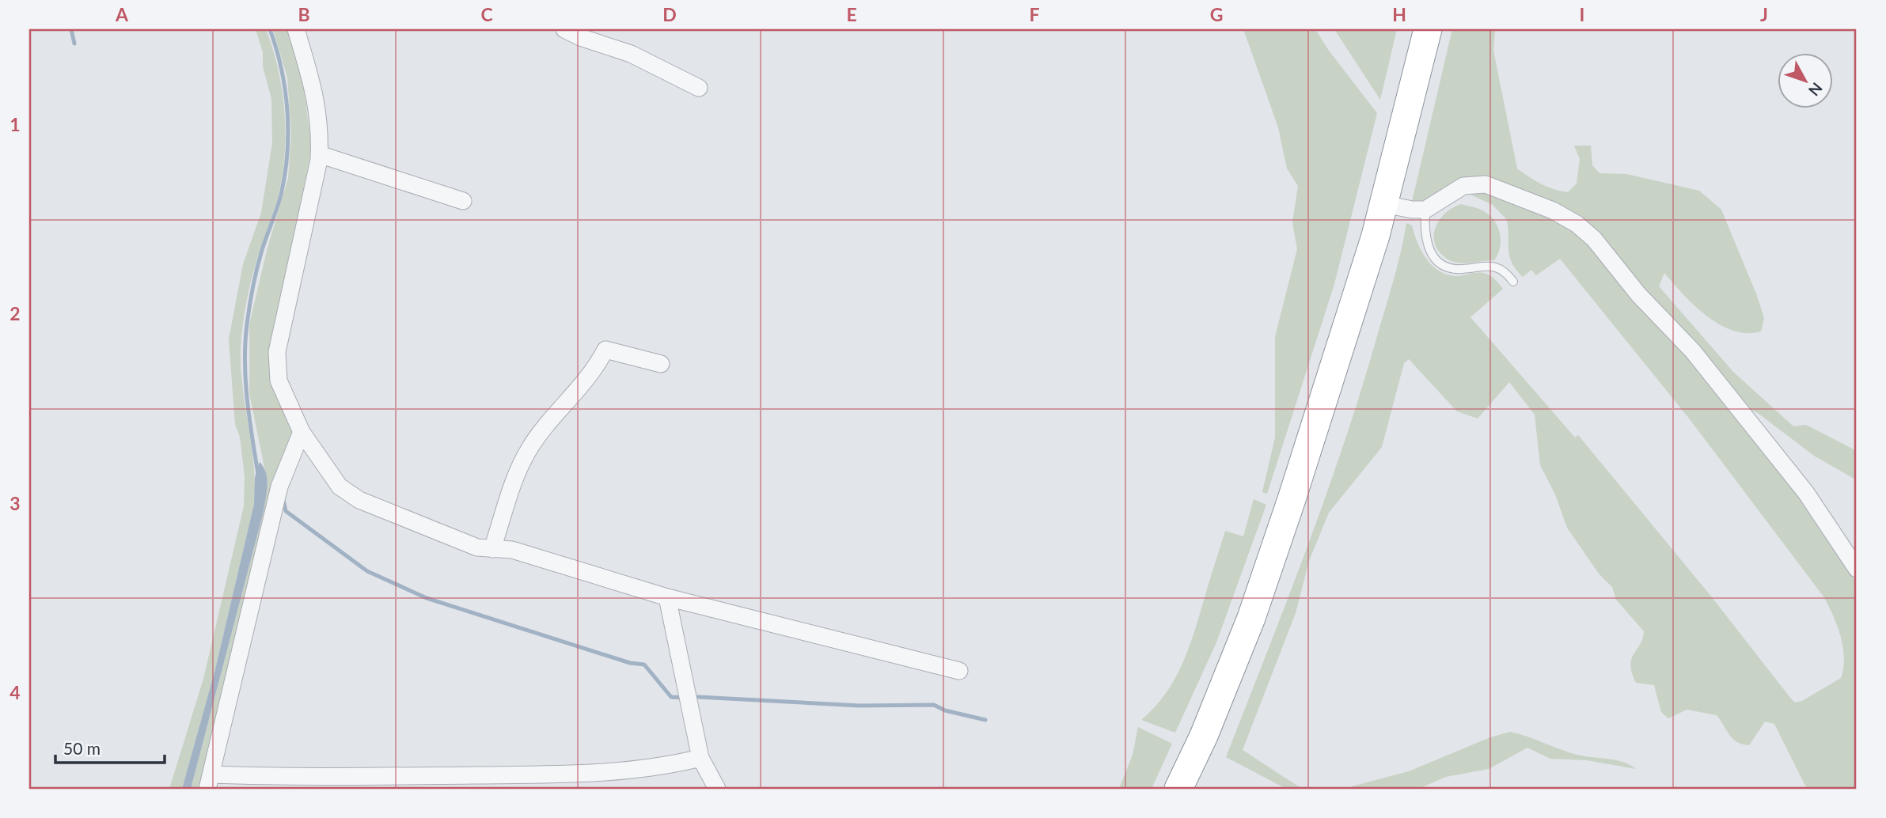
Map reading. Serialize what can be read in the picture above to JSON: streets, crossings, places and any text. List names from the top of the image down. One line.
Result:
{"scale_bar":"50 m","north":"bottom right","grid":{"columns":["A","B","C","D","E","F","G","H","I","J"],"rows":["1","2","3","4"]}}
